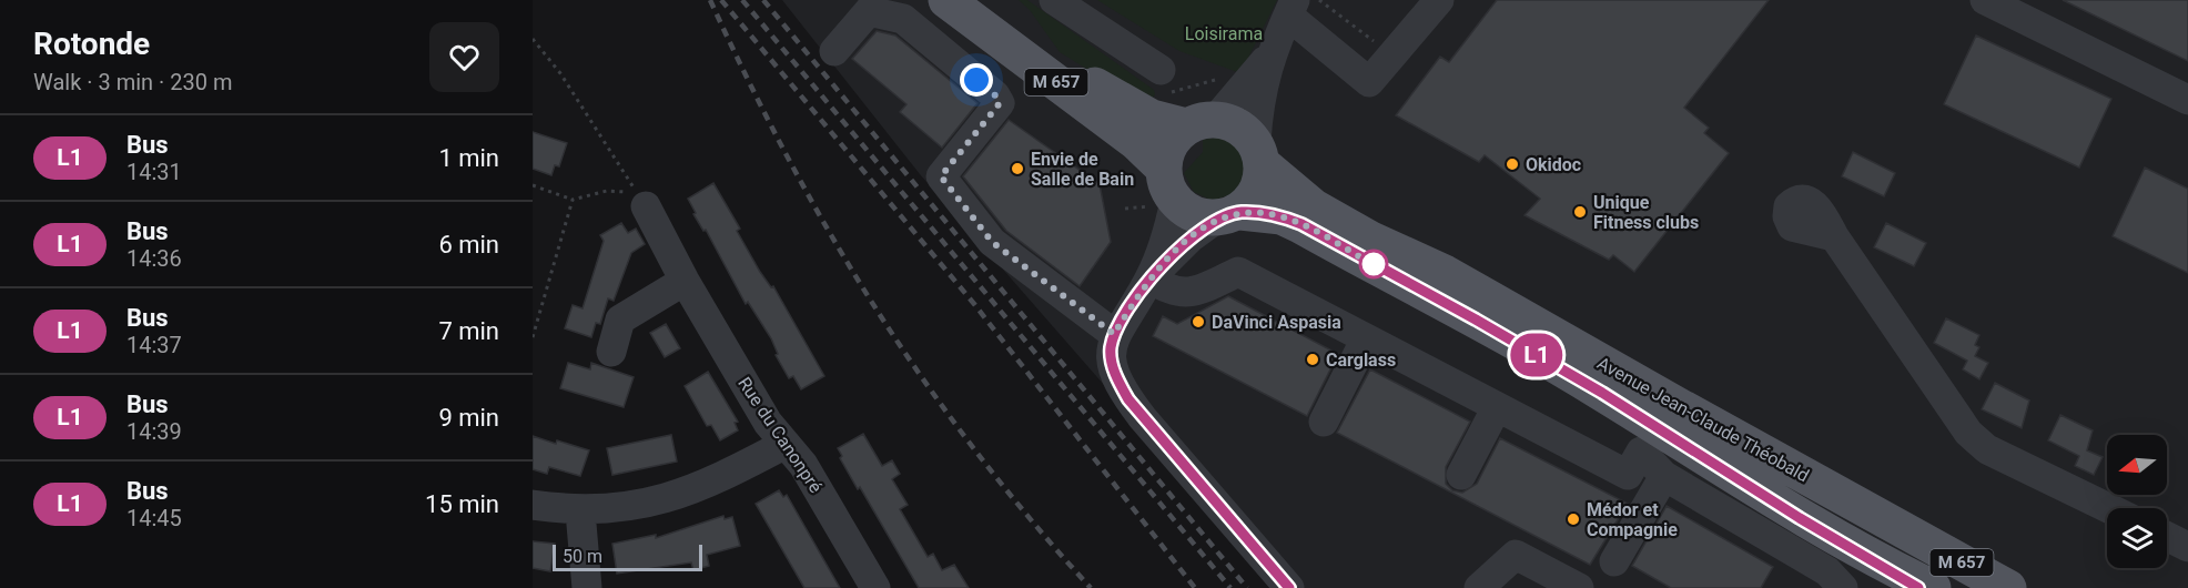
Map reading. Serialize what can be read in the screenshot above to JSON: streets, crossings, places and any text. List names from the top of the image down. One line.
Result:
{"streets":{"main road":["M 657","Avenue Jean-Claude Théobald"],"street":["Rue du Canonpré"]},"crossings":[["M 657","Avenue Jean-Claude Théobald"]],"parks":["Loisirama"],"places":["Okidoc","Envie de Salle de Bain","Unique Fitness clubs","DaVinci Aspasia","Carglass","Médor et Compagnie"],"lines":["bus line L1"],"scale_bar":"50 m","north":"left","page":{"heading":["Rotonde","Walk · 3 min · 230 m"],"on_map":"L1","list":[{"mark":"L1","name":"Bus","note":"14:31","value":"1 min"},{"mark":"L1","name":"Bus","note":"14:36","value":"6 min"},{"mark":"L1","name":"Bus","note":"14:37","value":"7 min"},{"mark":"L1","name":"Bus","note":"14:39","value":"9 min"},{"mark":"L1","name":"Bus","note":"14:45","value":"15 min"}],"scale":"50 m"}}
